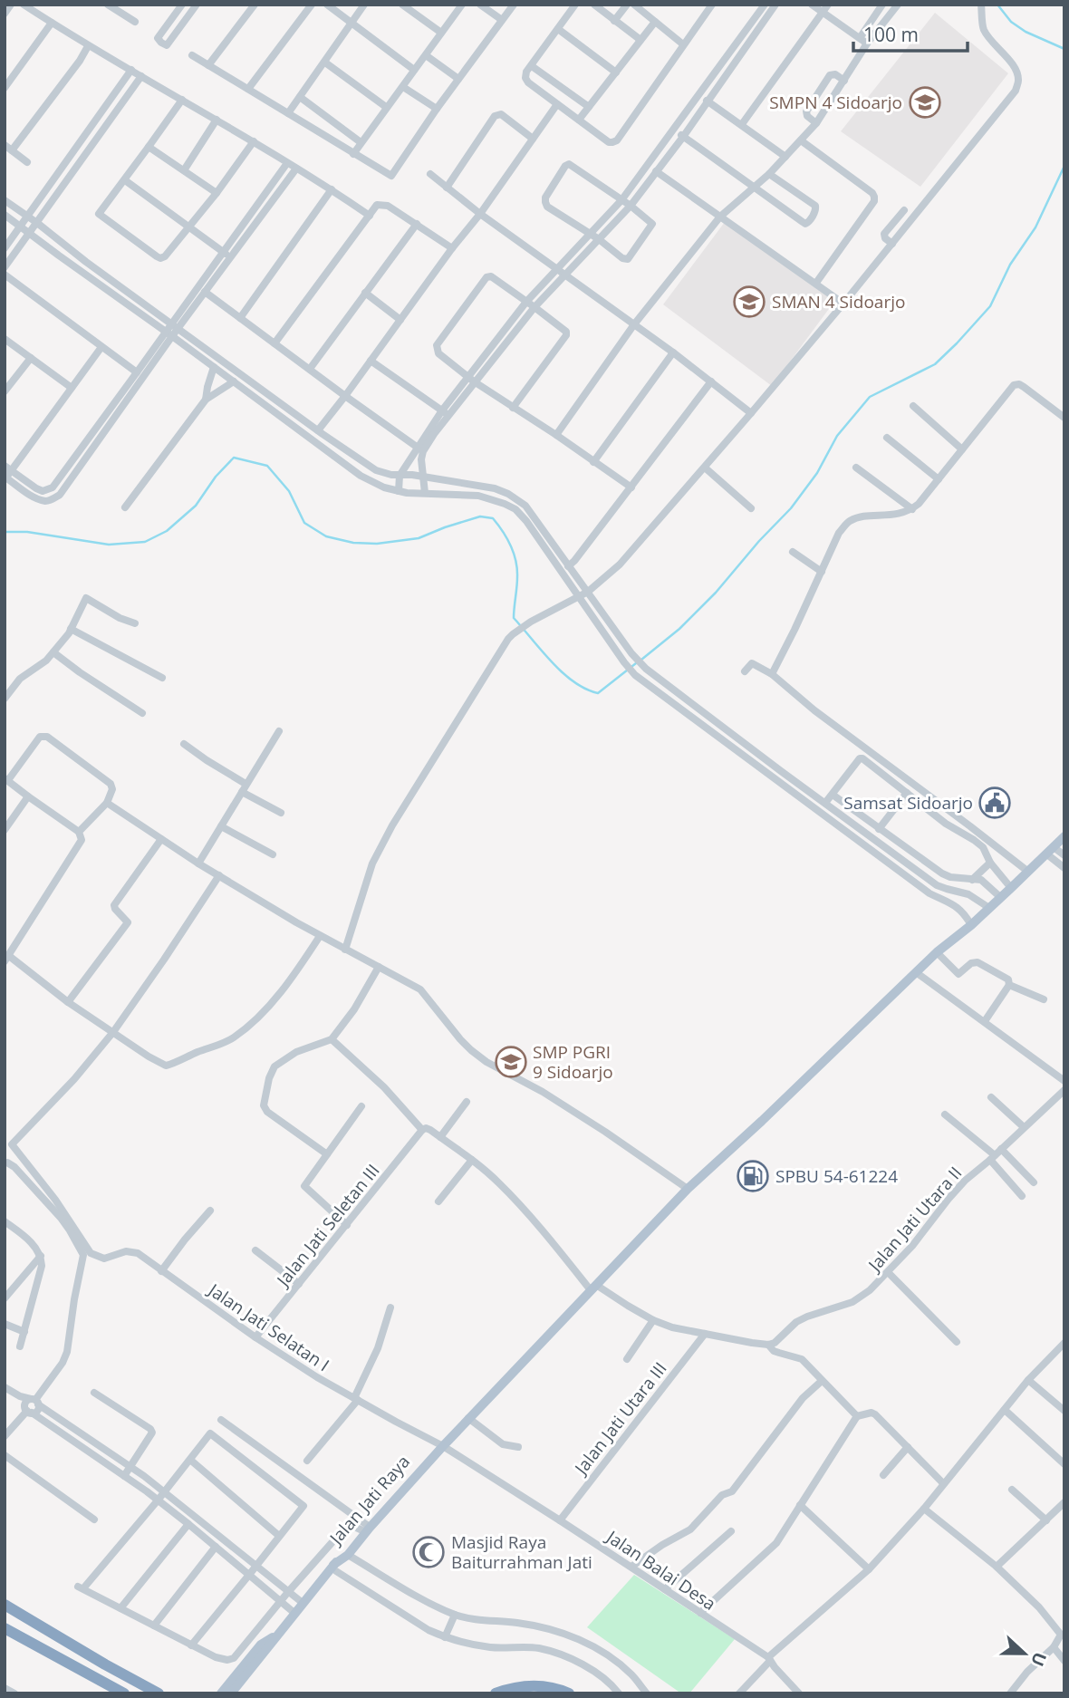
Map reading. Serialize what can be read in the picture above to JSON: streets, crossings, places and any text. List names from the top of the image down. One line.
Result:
{"streets":{"main road":["Jalan Jati Raya"],"street":["Jalan Jati Utara II","Jalan Jati Seletan III","Jalan Jati Selatan I","Jalan Jati Utara III","Jalan Balai Desa"]},"crossings":[["Jalan Jati Seletan III","Jalan Jati Selatan I"],["Jalan Jati Selatan I","Jalan Balai Desa"],["Jalan Jati Utara III","Jalan Balai Desa"]],"places":{"school or university":["SMPN 4 Sidoarjo","SMAN 4 Sidoarjo","SMP PGRI 9 Sidoarjo"],"public building":["Samsat Sidoarjo"],"fuel station":["SPBU 54-61224"],"mosque":["Masjid Raya Baiturrahman Jati"]},"scale_bar":"100 m","north":"right"}
